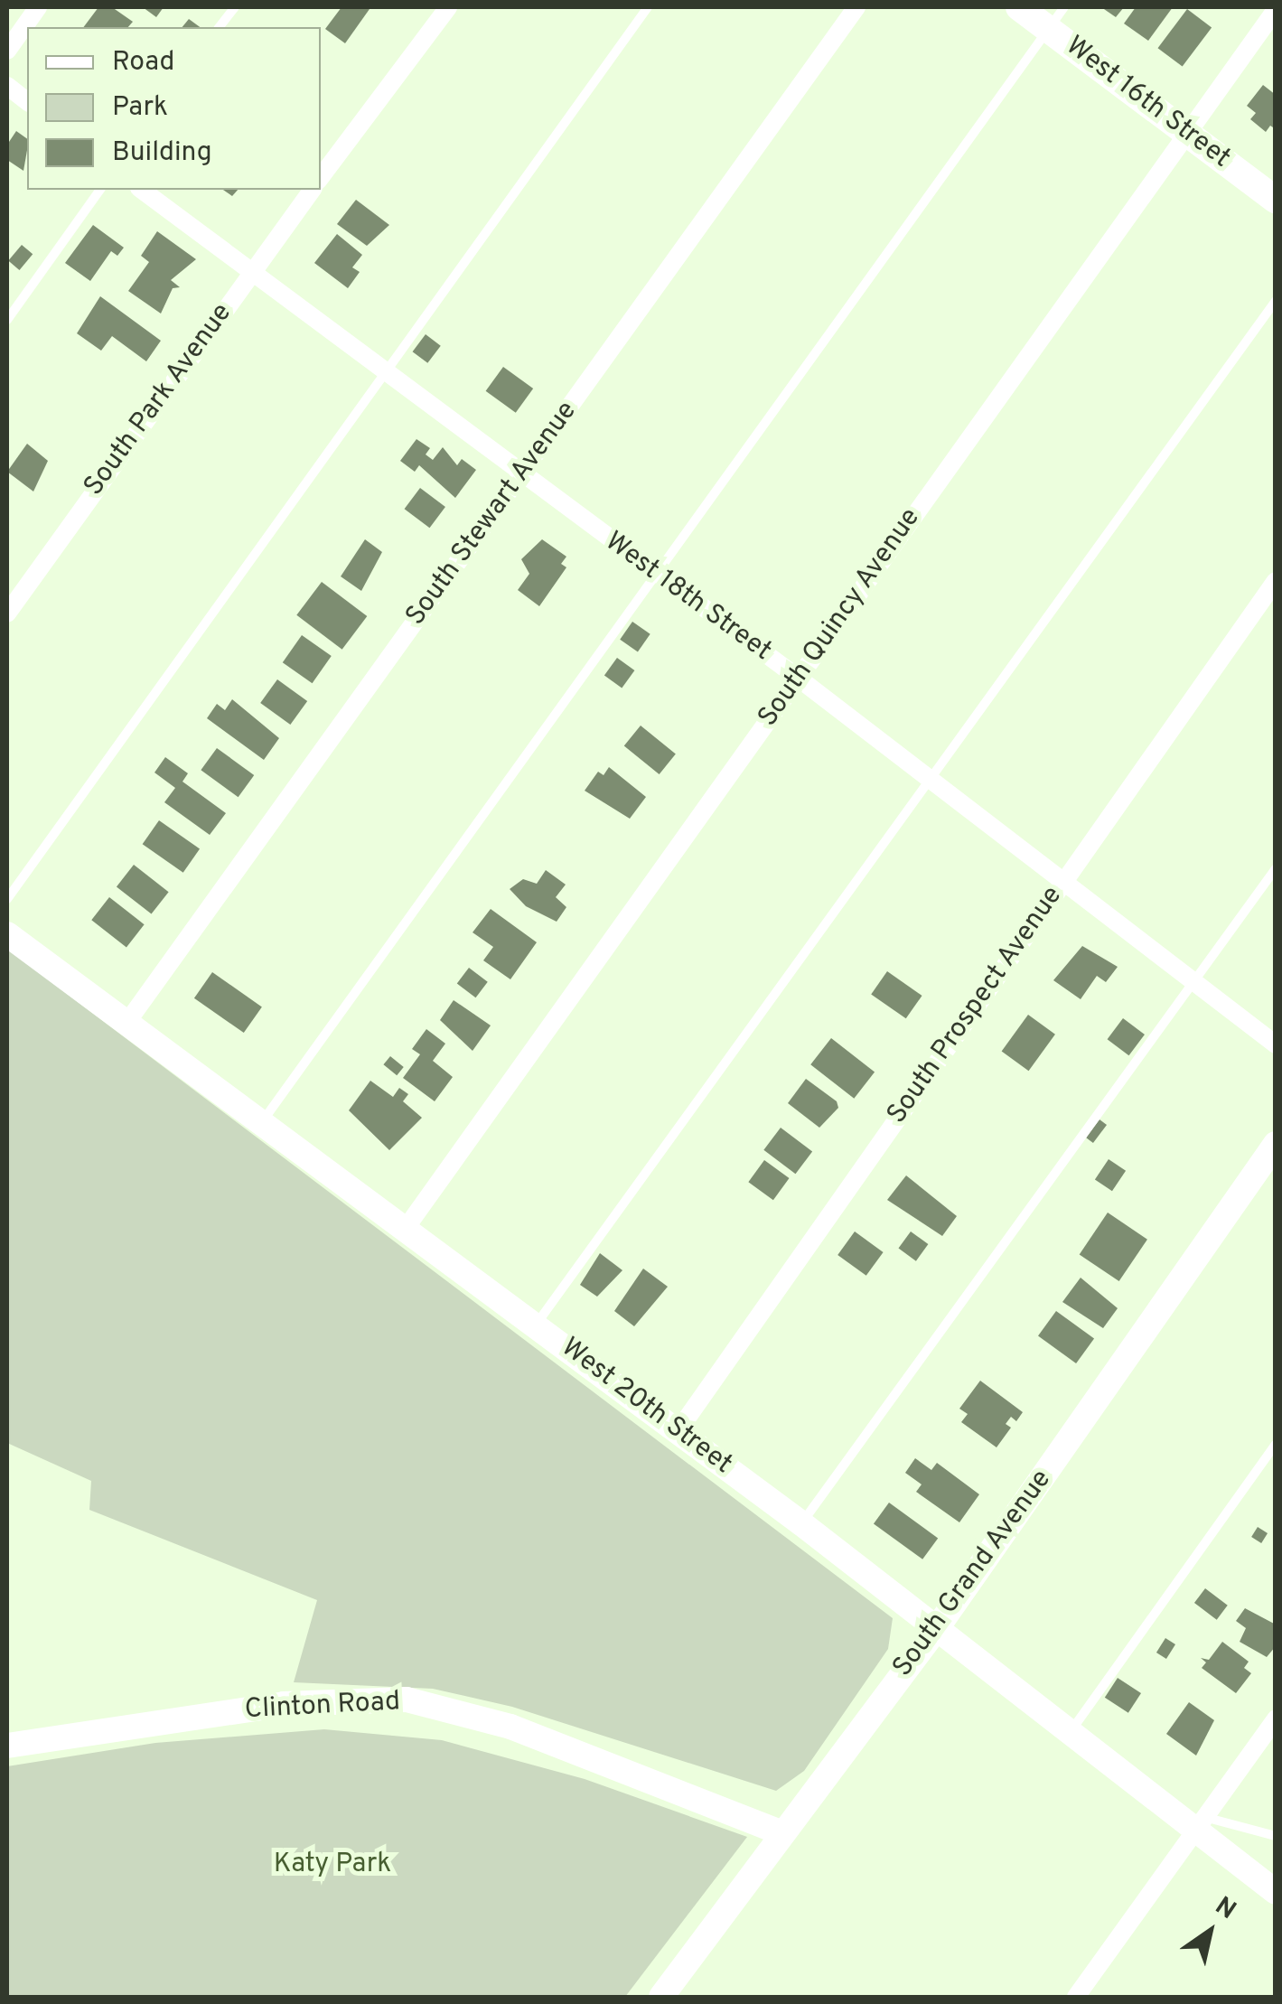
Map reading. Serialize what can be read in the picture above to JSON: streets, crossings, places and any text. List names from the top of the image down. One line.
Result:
{"streets":{"main road":["West 16th Street"],"street":["South Park Avenue","South Stewart Avenue","West 18th Street","South Quincy Avenue","South Prospect Avenue","West 20th Street","South Grand Avenue","Clinton Road"]},"crossings":[["West 16th Street","South Quincy Avenue"],["South Park Avenue","West 18th Street"],["South Stewart Avenue","West 18th Street"],["South Stewart Avenue","West 20th Street"],["West 18th Street","South Quincy Avenue"],["West 18th Street","South Prospect Avenue"],["South Quincy Avenue","West 20th Street"],["South Prospect Avenue","West 20th Street"],["West 20th Street","South Grand Avenue"],["South Grand Avenue","Clinton Road"]],"parks":["Katy Park"],"legend":["Road","Park","Building"],"north":"top right"}
